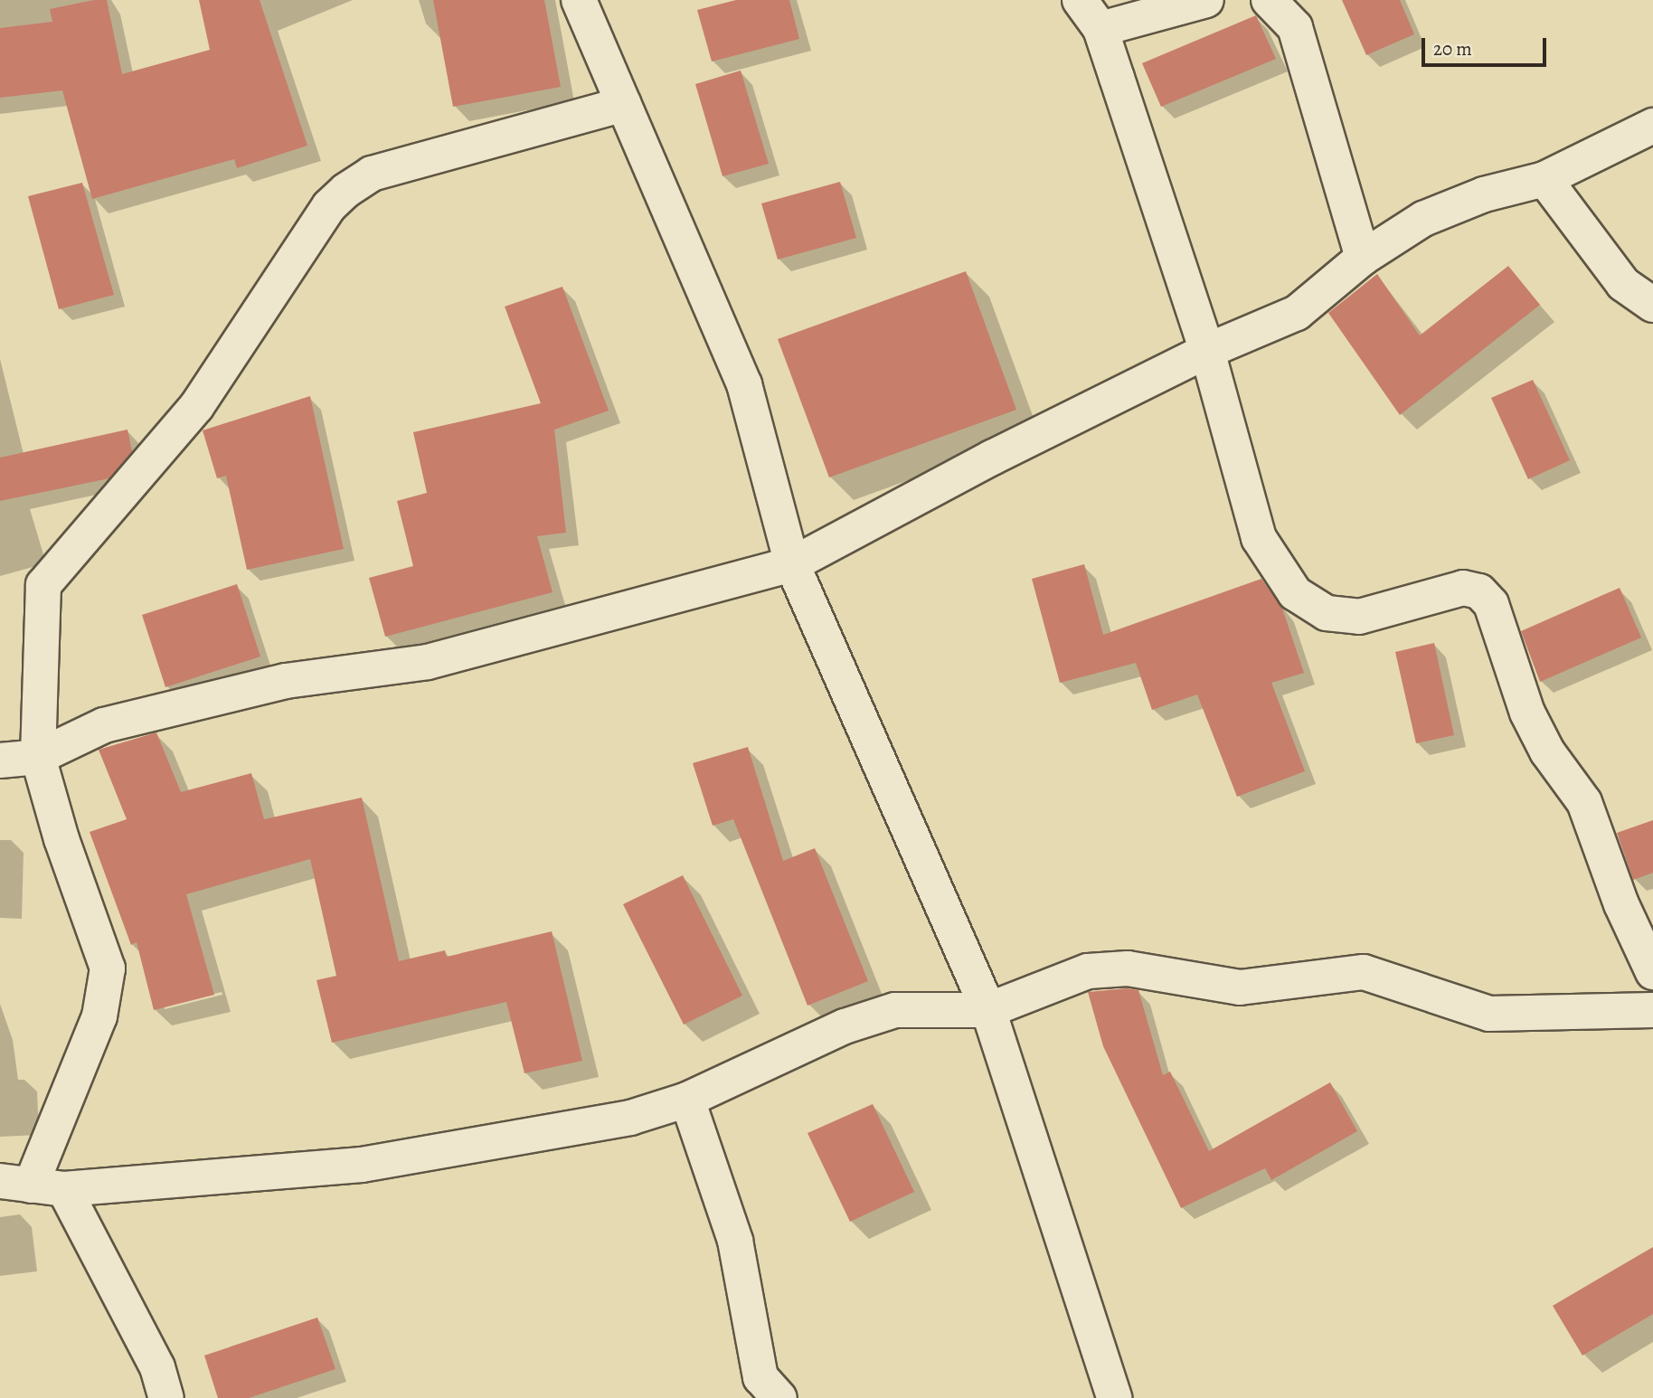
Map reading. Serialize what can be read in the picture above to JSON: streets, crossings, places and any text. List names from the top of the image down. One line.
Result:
{"scale_bar":"20 m"}
